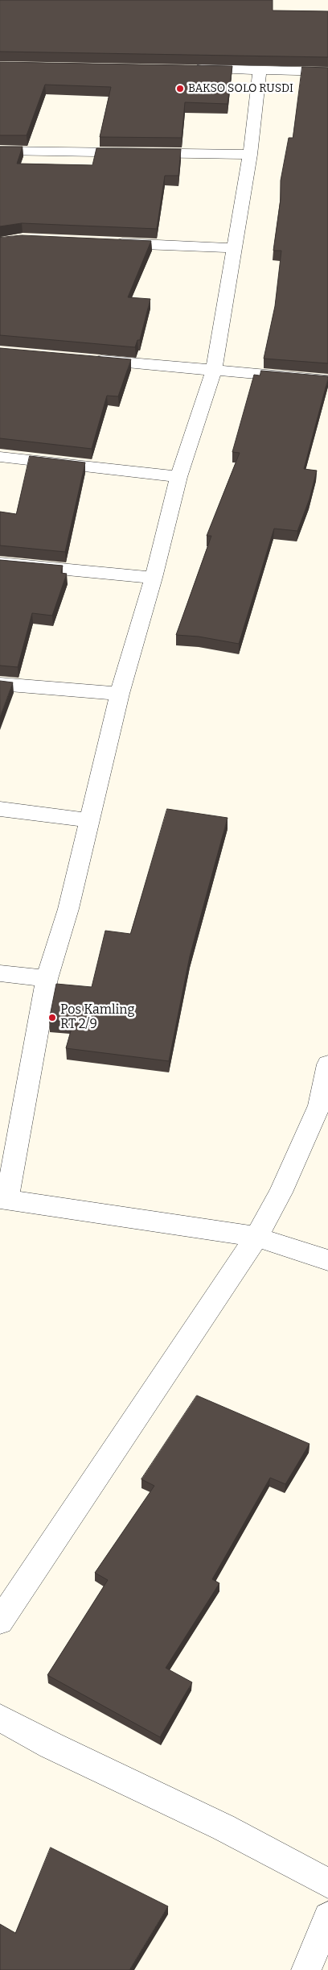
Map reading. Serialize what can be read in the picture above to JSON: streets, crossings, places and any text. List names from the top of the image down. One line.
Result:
{"places":["BAKSO SOLO RUSDI","Pos Kamling RT 2/9"]}
